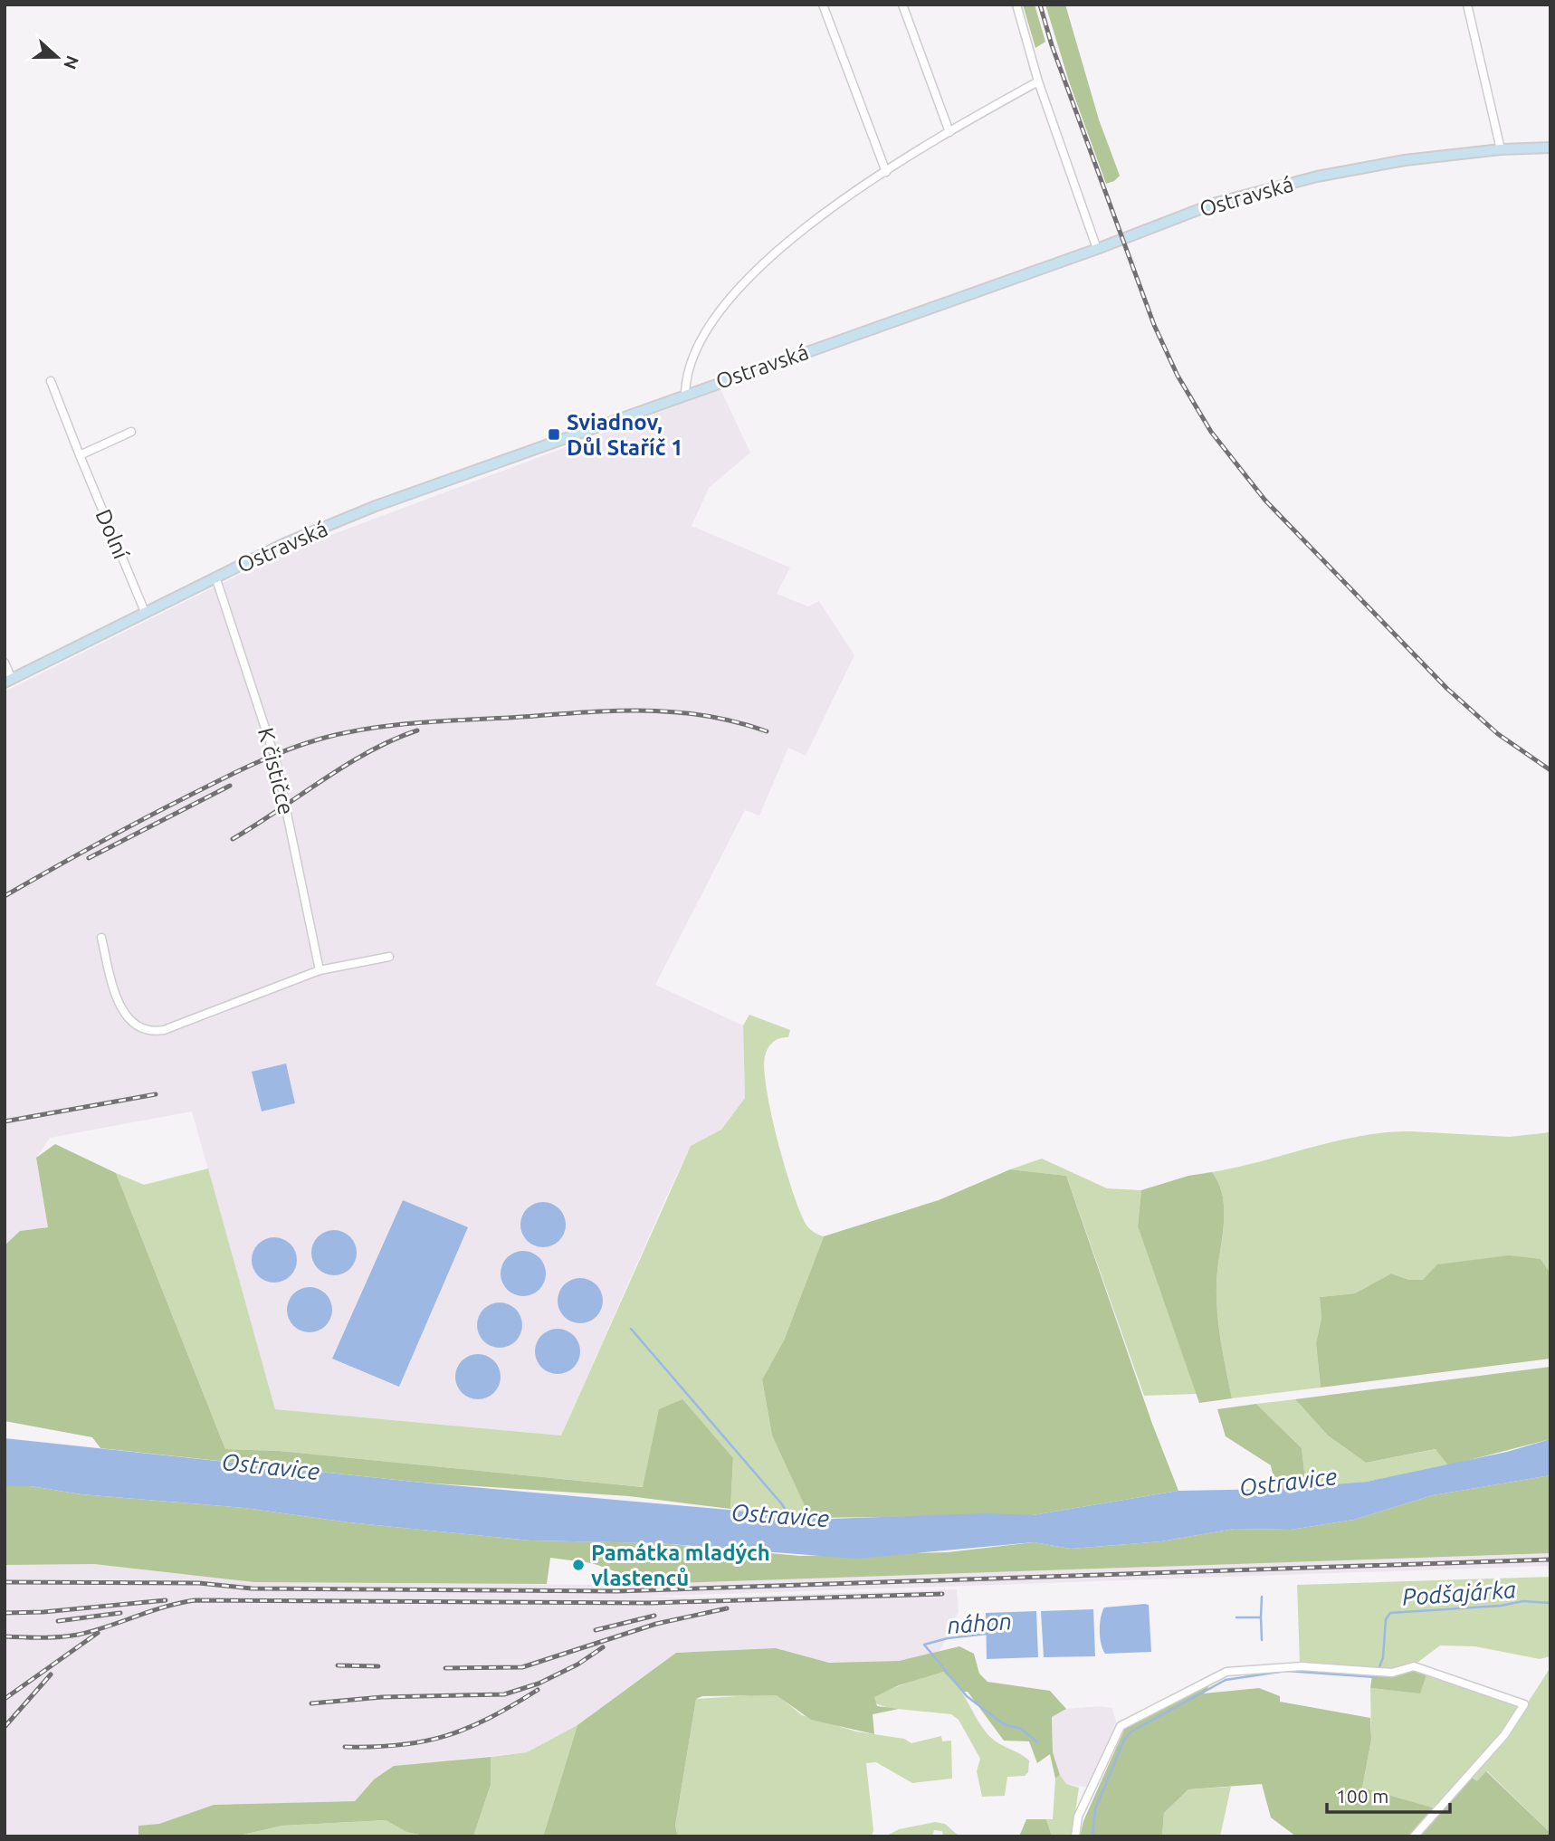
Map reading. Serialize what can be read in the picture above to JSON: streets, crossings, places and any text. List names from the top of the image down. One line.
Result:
{"streets":{"street":["Ostravská","Dolní","K čističce"]},"crossings":[["Ostravská","Dolní"],["Ostravská","K čističce"]],"water":["Ostravice","Podšajárka","náhon"],"places":{"transit":["Sviadnov, Důl Staříč 1"],"other":["Památka mladých vlastenců"]},"scale_bar":"100 m","north":"right"}
